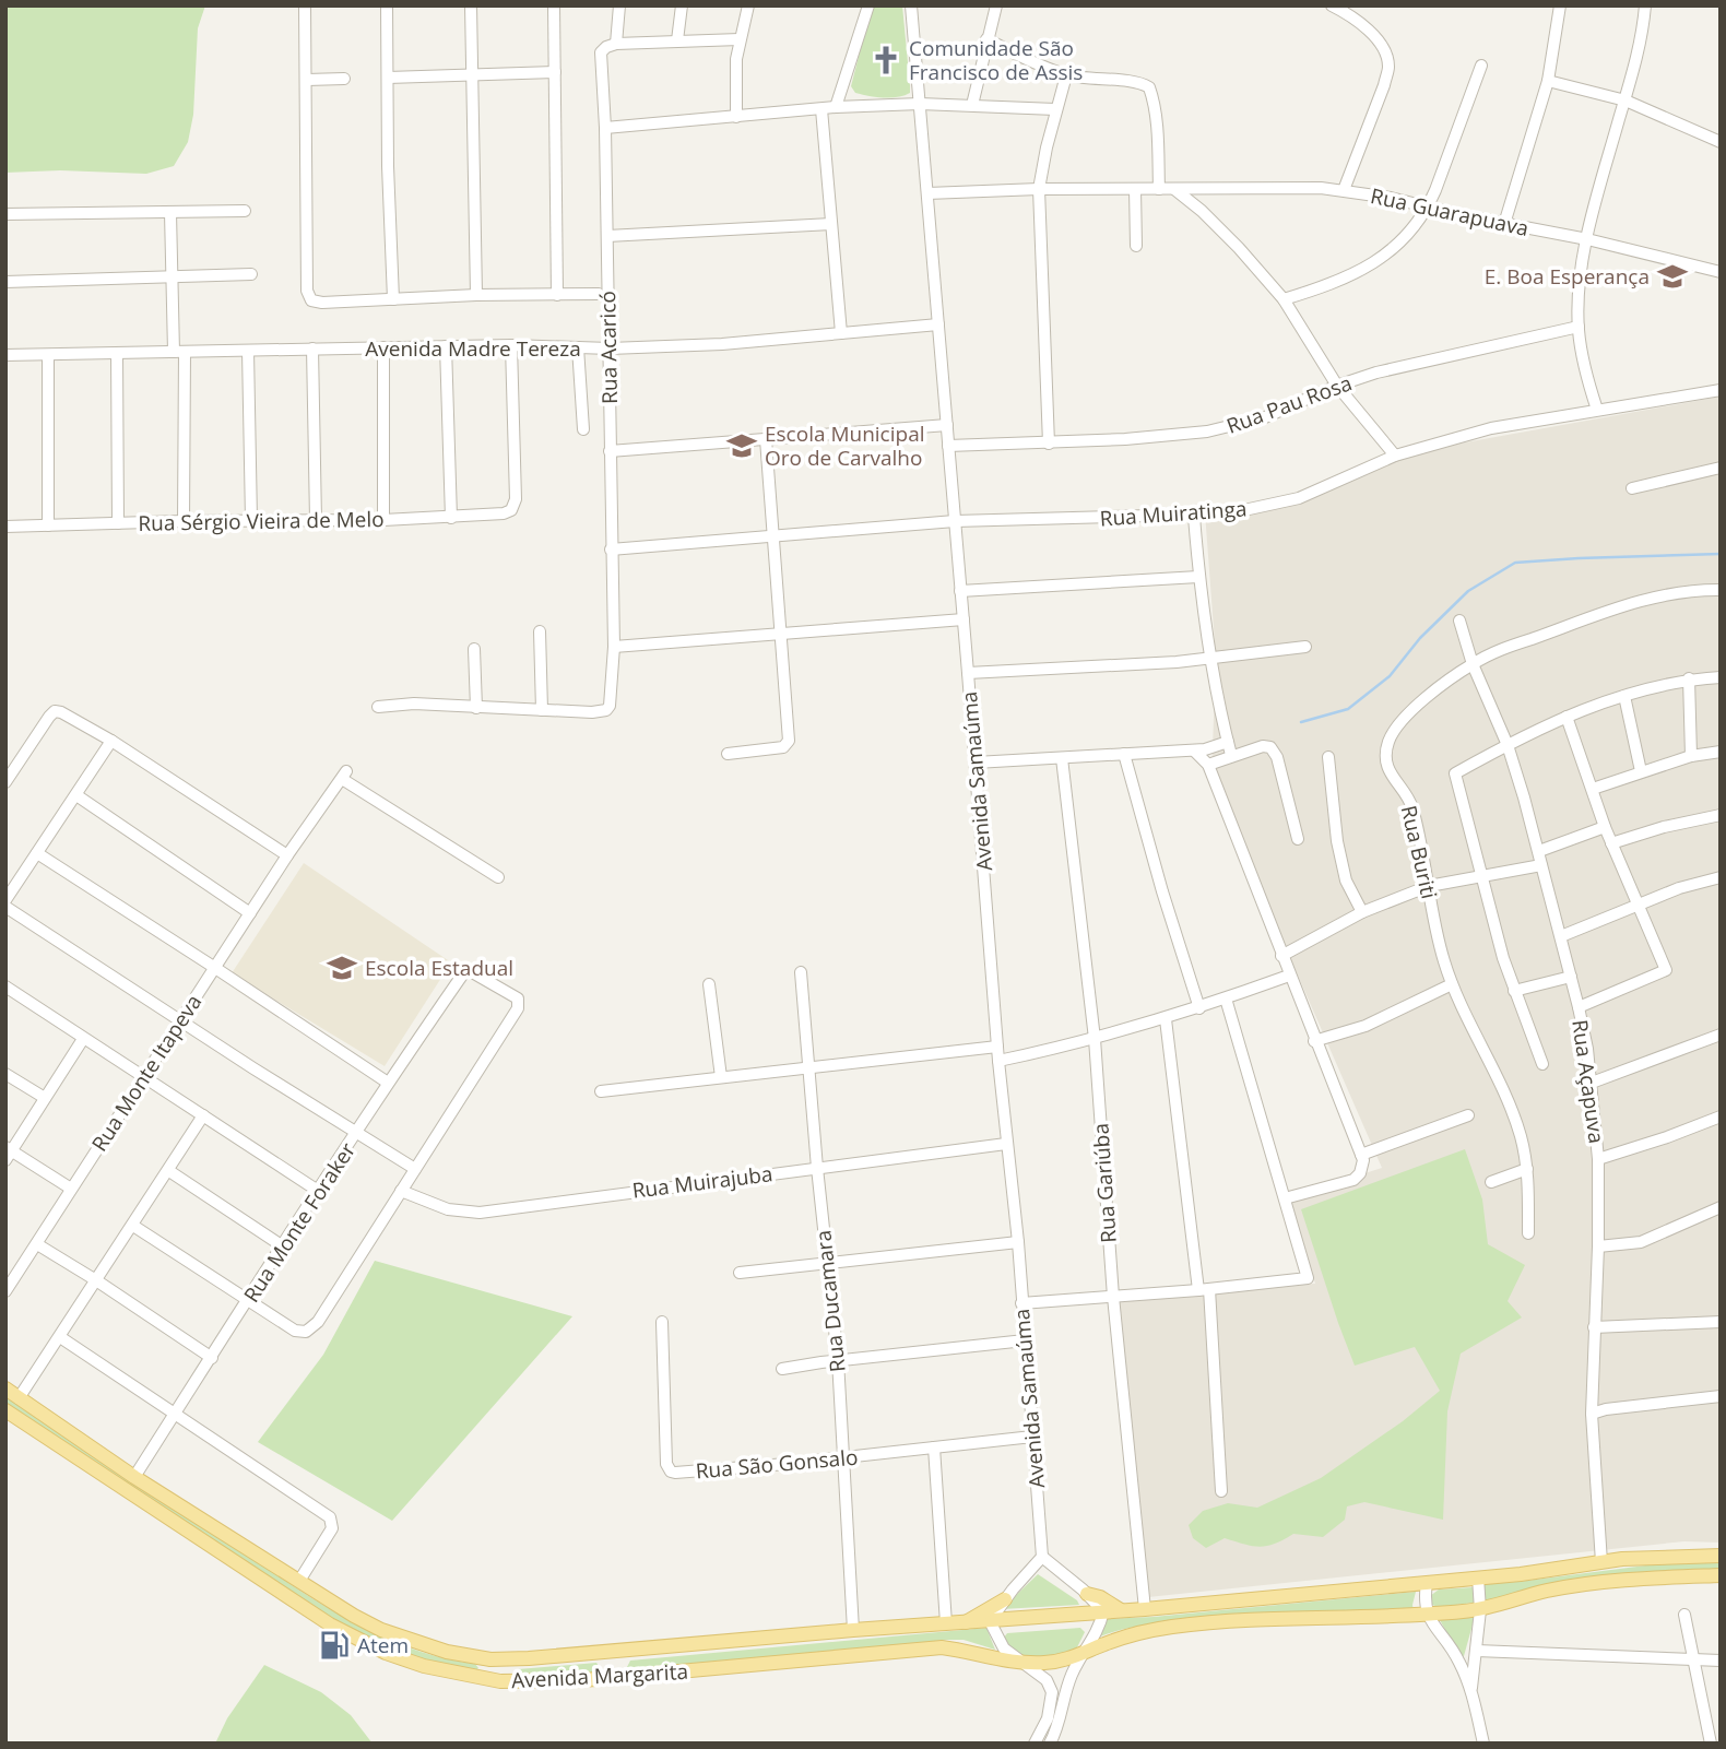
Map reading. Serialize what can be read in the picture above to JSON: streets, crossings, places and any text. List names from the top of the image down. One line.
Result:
{"streets":{"main road":["Avenida Margarita"],"street":["Rua Guarapuava","Rua Acaricó","Avenida Madre Tereza","Rua Pau Rosa","Rua Muiratinga","Rua Sérgio Vieira de Melo","Avenida Samaúma","Rua Buriti","Rua Monte Itapeva","Rua Açapuva","Rua Muirajuba","Rua Gariúba","Rua Monte Foraker","Rua Ducamara","Rua São Gonsalo"]},"crossings":[["Rua Guarapuava","Avenida Samaúma"],["Rua Acaricó","Avenida Madre Tereza"],["Rua Acaricó","Rua Muiratinga"],["Avenida Madre Tereza","Rua Sérgio Vieira de Melo"],["Avenida Madre Tereza","Avenida Samaúma"],["Rua Pau Rosa","Avenida Samaúma"],["Rua Muiratinga","Avenida Samaúma"],["Avenida Samaúma","Rua Muirajuba"],["Avenida Samaúma","Rua São Gonsalo"],["Rua Buriti","Rua Açapuva"],["Rua Açapuva","Avenida Margarita"],["Rua Muirajuba","Rua Ducamara"],["Rua Gariúba","Avenida Margarita"],["Rua Monte Foraker","Avenida Margarita"],["Rua Ducamara","Rua São Gonsalo"],["Rua Ducamara","Avenida Margarita"]],"places":{"church":["Comunidade São Francisco de Assis"],"school or university":["E. Boa Esperança","Escola Municipal Oro de Carvalho","Escola Estadual"],"fuel station":["Atem"]}}
